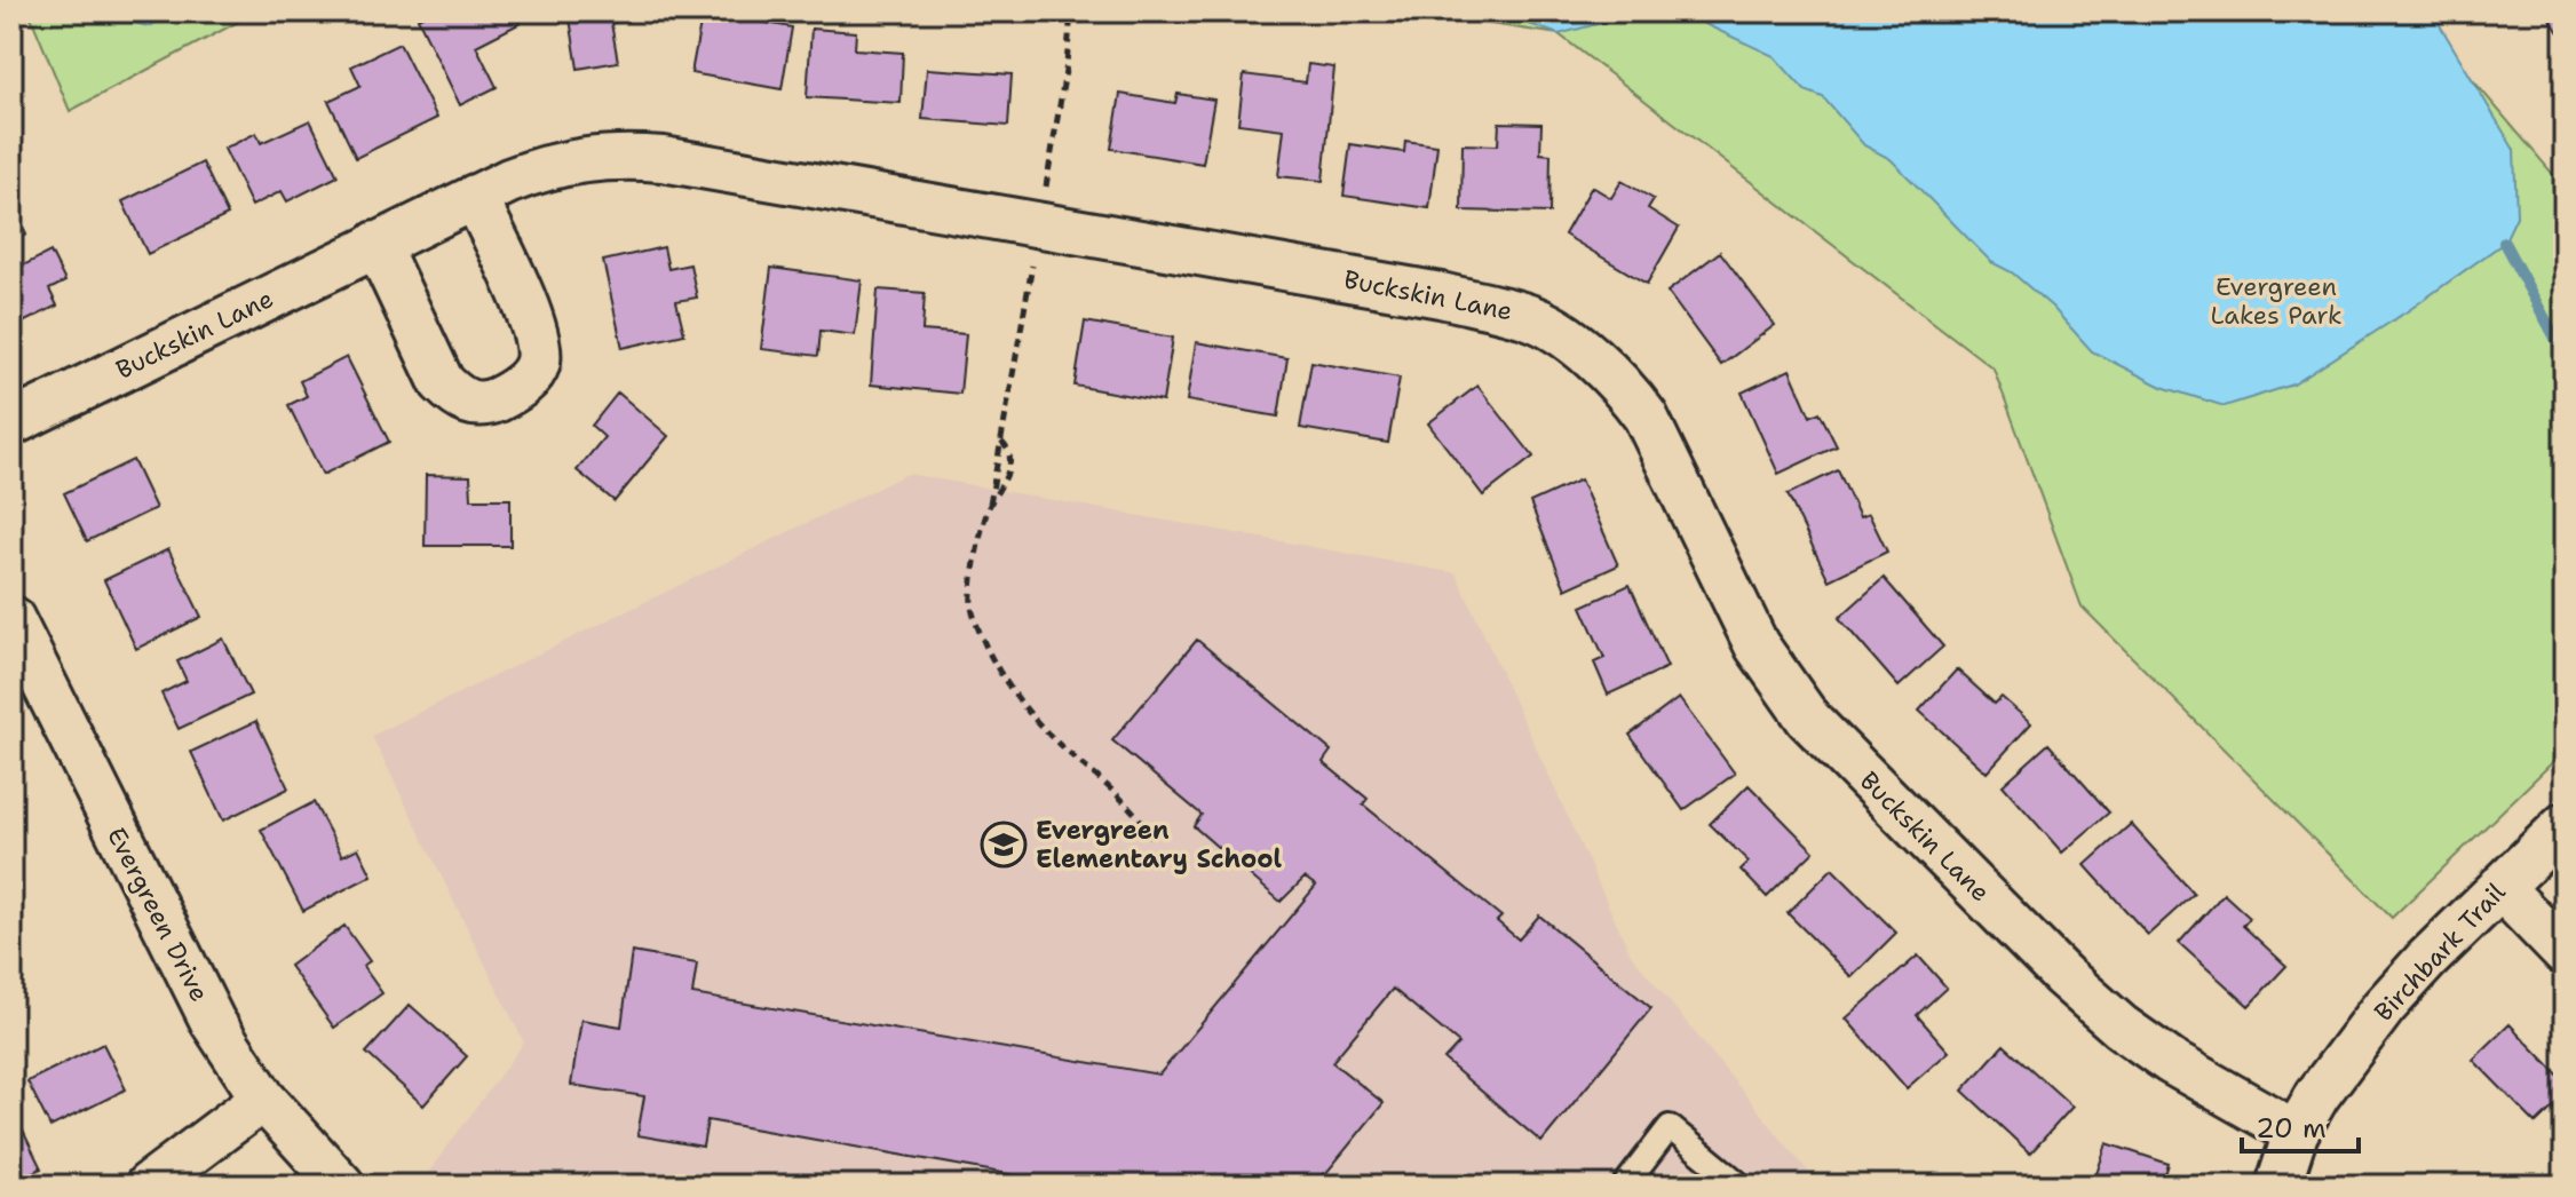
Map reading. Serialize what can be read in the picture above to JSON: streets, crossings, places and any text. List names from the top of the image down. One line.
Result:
{"streets":{"street":["Buckskin Lane","Evergreen Drive","Birchbark Trail"]},"crossings":[["Buckskin Lane","Birchbark Trail"]],"parks":["Evergreen Lakes Park"],"places":{"school or university":["Evergreen Elementary School"]},"scale_bar":"20 m"}
